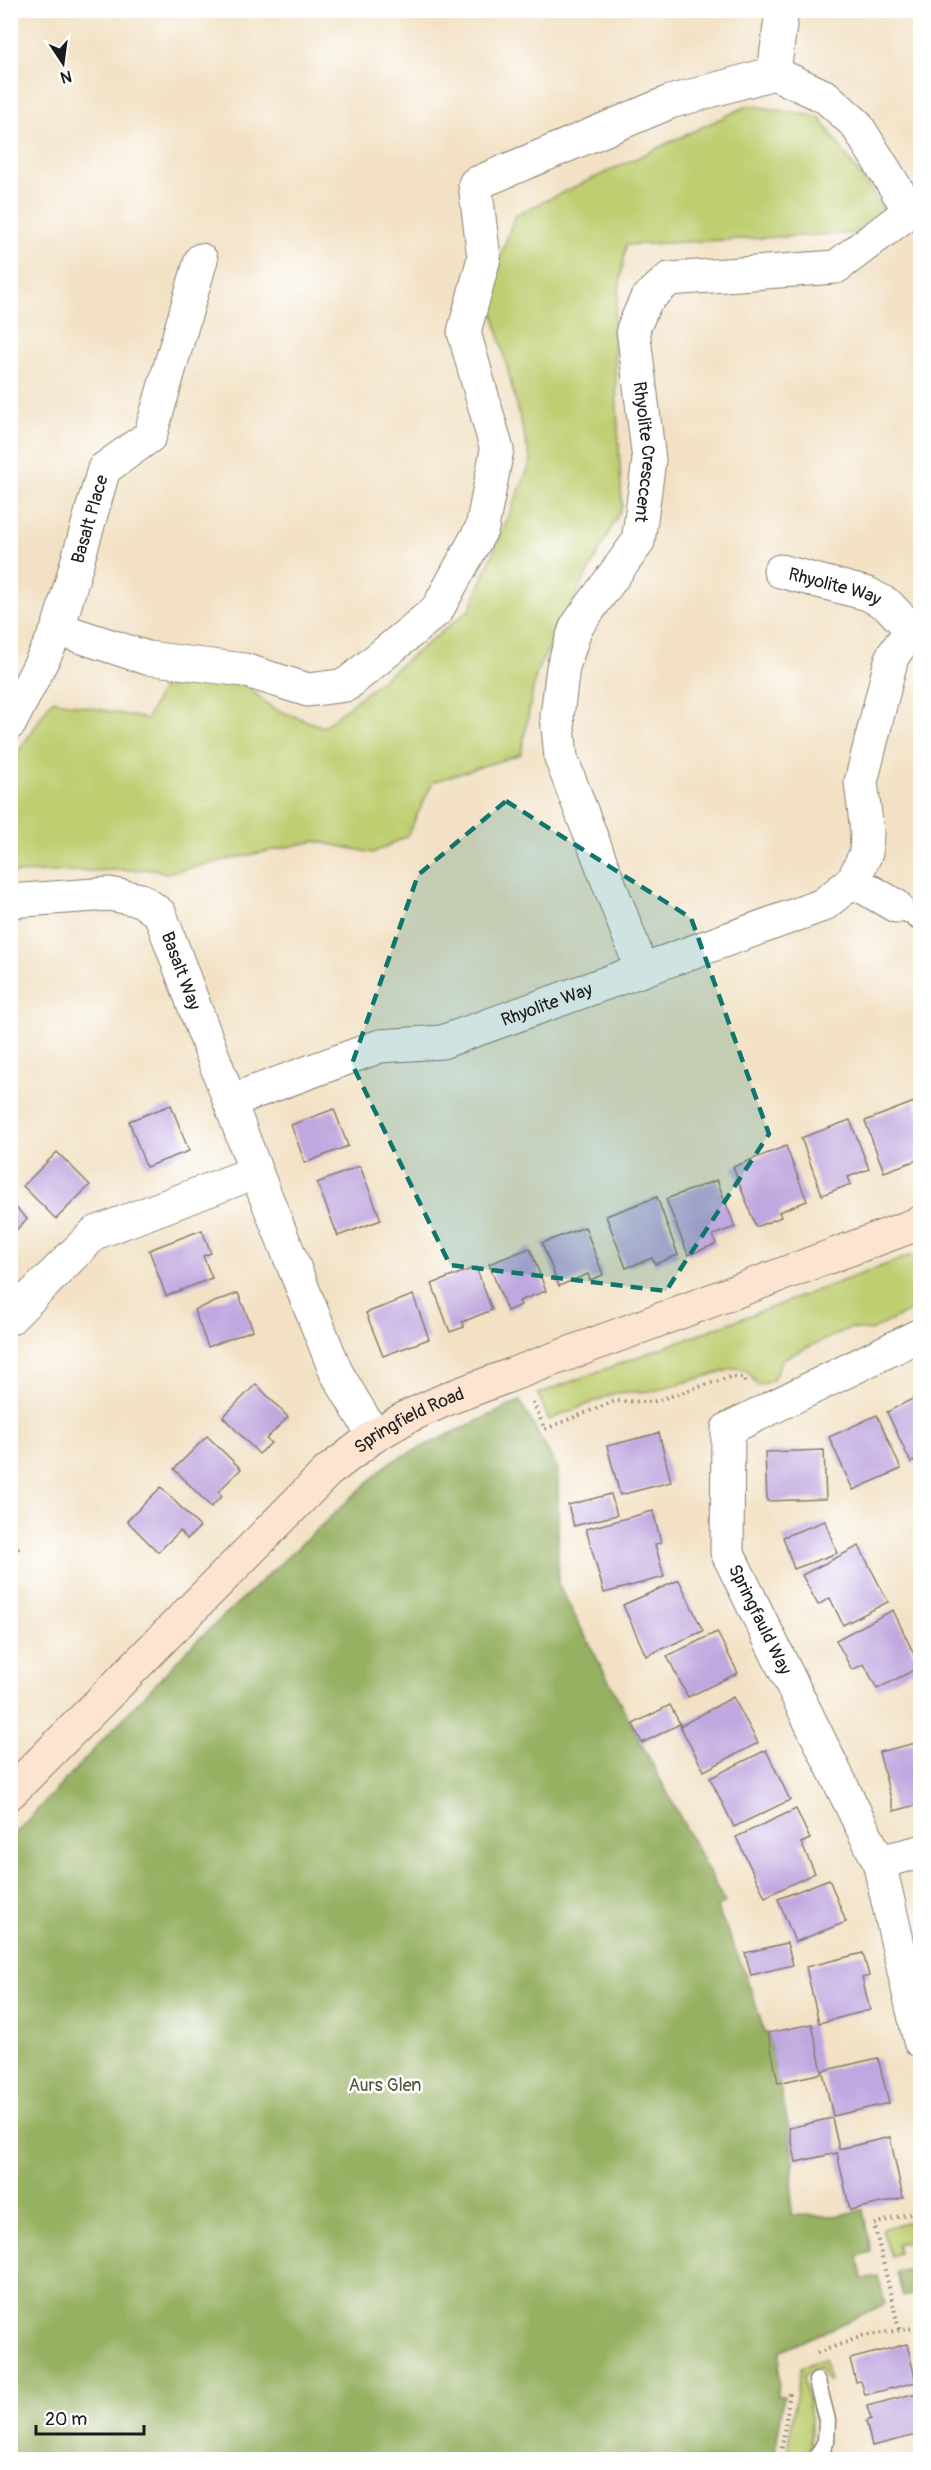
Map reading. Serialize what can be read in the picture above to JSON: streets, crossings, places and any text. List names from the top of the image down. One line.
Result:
{"streets":{"street":["Rhyolite Cresccent","Basalt Place","Rhyolite Way","Basalt Way","Springfield Road","Springfauld Way"]},"crossings":[["Rhyolite Cresccent","Rhyolite Way"],["Rhyolite Way","Basalt Way"],["Basalt Way","Springfield Road"]],"parks":["Aurs Glen"],"scale_bar":"20 m","north":"bottom"}
